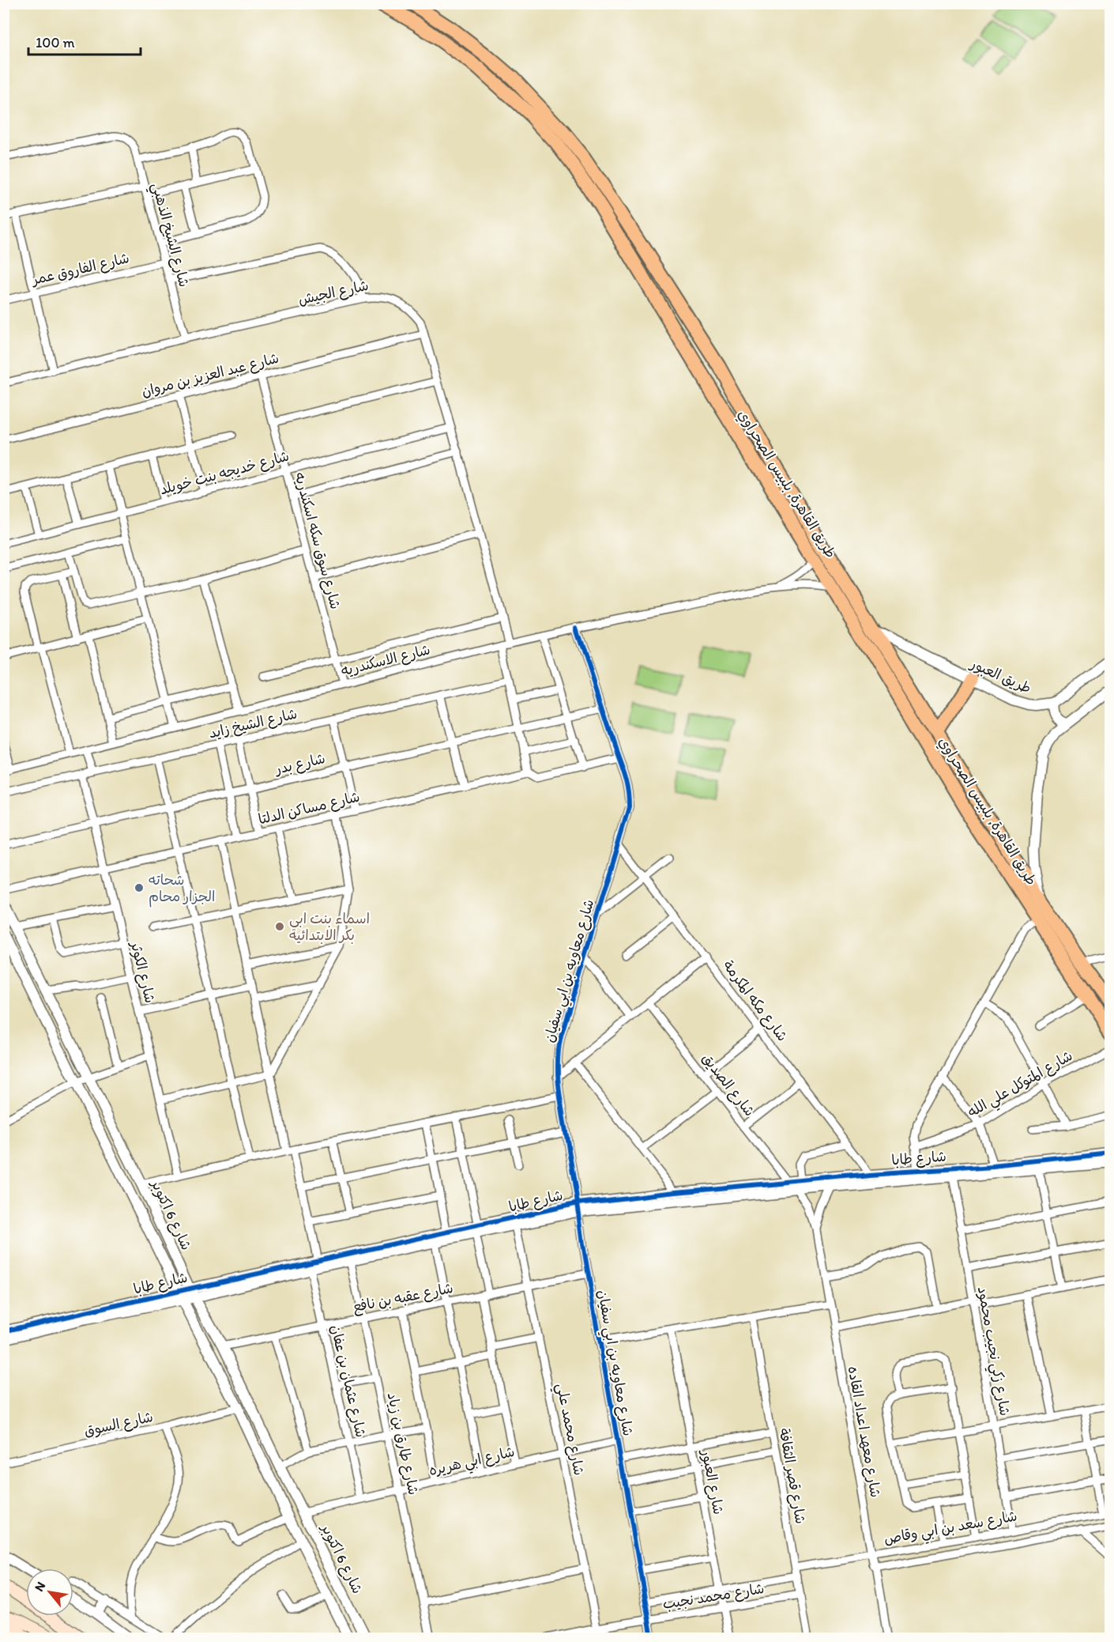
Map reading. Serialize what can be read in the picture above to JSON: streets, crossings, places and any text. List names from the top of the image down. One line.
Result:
{"streets":{"highway":["طريق القاهرة, بلبيس الصحراوي"],"street":["شارع الشيخ الذهبي","شارع الفاروق عمر","شارع الجيش","شارع عبد العزيز بن مروان","شارع خديجه بنت خويلد","شارع سوق سكه اسكندريه","شارع الاسكندريه","طريق العبور","شارع الشيخ زايد","شارع بدر","شارع مساكن الدلتا","شارع معاويه بن ابي سفيان","شارع الكوثر","شارع مكه المكرمة","شارع المتوكل علي الله","شارع الصديق","شارع طابا","شارع 6 اكتوبر","شارع عقبه بن نافع","شارع زكي نجيب محمود","شارع عثمان بن عفان","شارع السوق","شارع محمد علي","شارع معهد اعداد القاده","شارع طارق بن زياد","شارع ابي هريره","شارع قصر الثقافة","شارع العبور","شارع سعد بن ابي وقاص","شارع محمد نجيب"]},"crossings":[["شارع الشيخ الذهبي","شارع الفاروق عمر"],["شارع الشيخ الذهبي","شارع الجيش"],["شارع الجيش","شارع عبد العزيز بن مروان"],["شارع الجيش","شارع خديجه بنت خويلد"],["شارع الجيش","شارع الاسكندريه"],["شارع الجيش","شارع الشيخ زايد"],["شارع الجيش","شارع بدر"],["شارع الجيش","شارع مساكن الدلتا"],["شارع عبد العزيز بن مروان","شارع سوق سكه اسكندريه"],["شارع خديجه بنت خويلد","شارع سوق سكه اسكندريه"],["طريق القاهرة, بلبيس الصحراوي","شارع الاسكندريه"],["طريق القاهرة, بلبيس الصحراوي","طريق العبور"],["شارع سوق سكه اسكندريه","شارع الاسكندريه"],["شارع الاسكندريه","شارع معاويه بن ابي سفيان"],["شارع الشيخ زايد","شارع الكوثر"],["شارع بدر","شارع معاويه بن ابي سفيان"],["شارع بدر","شارع الكوثر"],["شارع مساكن الدلتا","شارع معاويه بن ابي سفيان"],["شارع مساكن الدلتا","شارع الكوثر"],["شارع معاويه بن ابي سفيان","شارع مكه المكرمة"],["شارع معاويه بن ابي سفيان","شارع طابا"],["شارع معاويه بن ابي سفيان","شارع عقبه بن نافع"],["شارع معاويه بن ابي سفيان","شارع ابي هريره"],["شارع معاويه بن ابي سفيان","شارع محمد نجيب"],["شارع مكه المكرمة","شارع طابا"],["شارع الصديق","شارع طابا"],["شارع طابا","شارع 6 اكتوبر"],["شارع طابا","شارع زكي نجيب محمود"],["شارع طابا","شارع عثمان بن عفان"],["شارع طابا","شارع محمد علي"],["شارع طابا","شارع معهد اعداد القاده"],["شارع طابا","شارع طارق بن زياد"],["شارع 6 اكتوبر","شارع عقبه بن نافع"],["شارع 6 اكتوبر","شارع السوق"],["شارع 6 اكتوبر","شارع ابي هريره"],["شارع عقبه بن نافع","شارع عثمان بن عفان"],["شارع عقبه بن نافع","شارع محمد علي"],["شارع عقبه بن نافع","شارع طارق بن زياد"],["شارع زكي نجيب محمود","شارع سعد بن ابي وقاص"],["شارع عثمان بن عفان","شارع ابي هريره"],["شارع محمد علي","شارع ابي هريره"],["شارع محمد علي","شارع محمد نجيب"],["شارع معهد اعداد القاده","شارع سعد بن ابي وقاص"],["شارع طارق بن زياد","شارع ابي هريره"],["شارع قصر الثقافة","شارع سعد بن ابي وقاص"],["شارع قصر الثقافة","شارع محمد نجيب"],["شارع العبور","شارع محمد نجيب"]],"places":["شحاته الجزار محام","اسماء بنت ابي بكر الابتدائيه"],"scale_bar":"100 m","north":"top left"}
